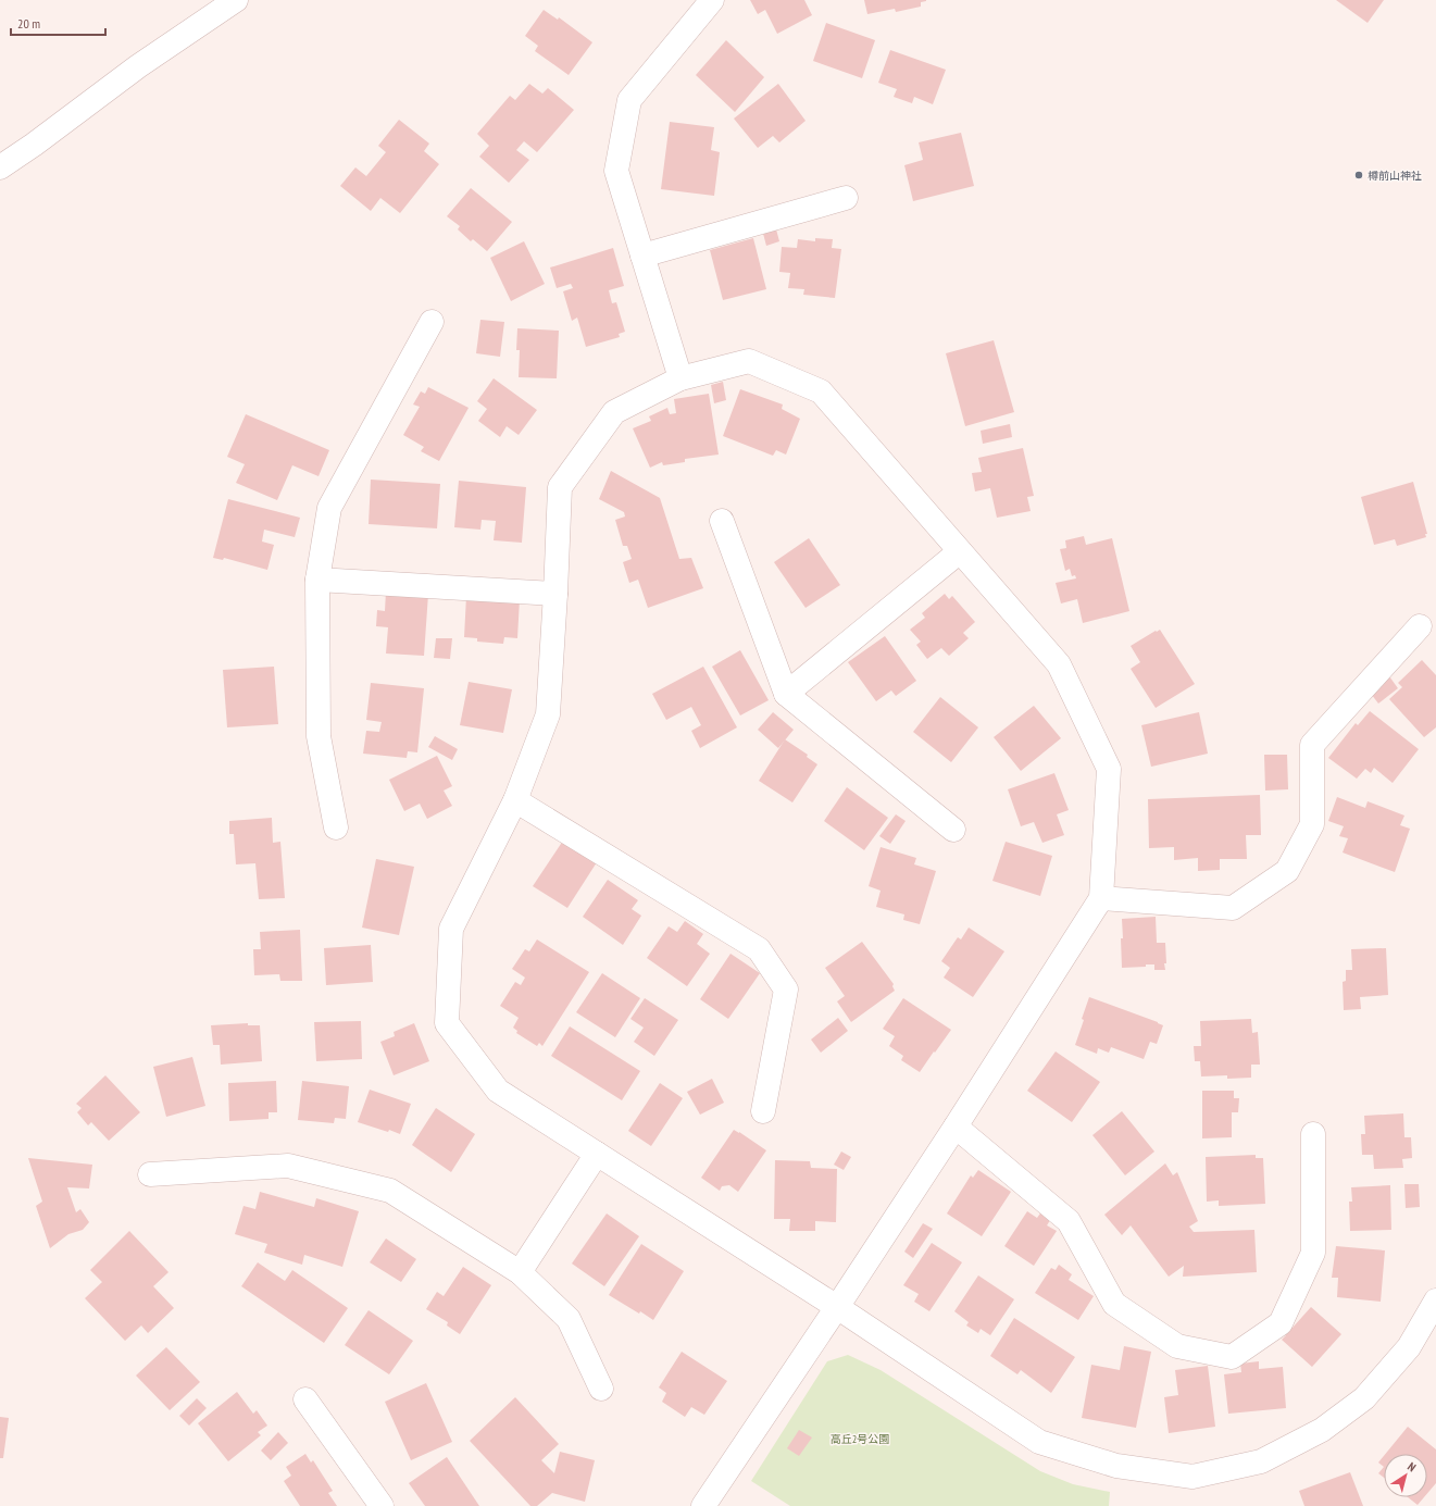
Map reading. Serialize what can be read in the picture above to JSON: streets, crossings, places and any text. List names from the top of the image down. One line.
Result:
{"parks":["高丘2号公園"],"places":["樽前山神社"],"scale_bar":"20 m","north":"top right"}
